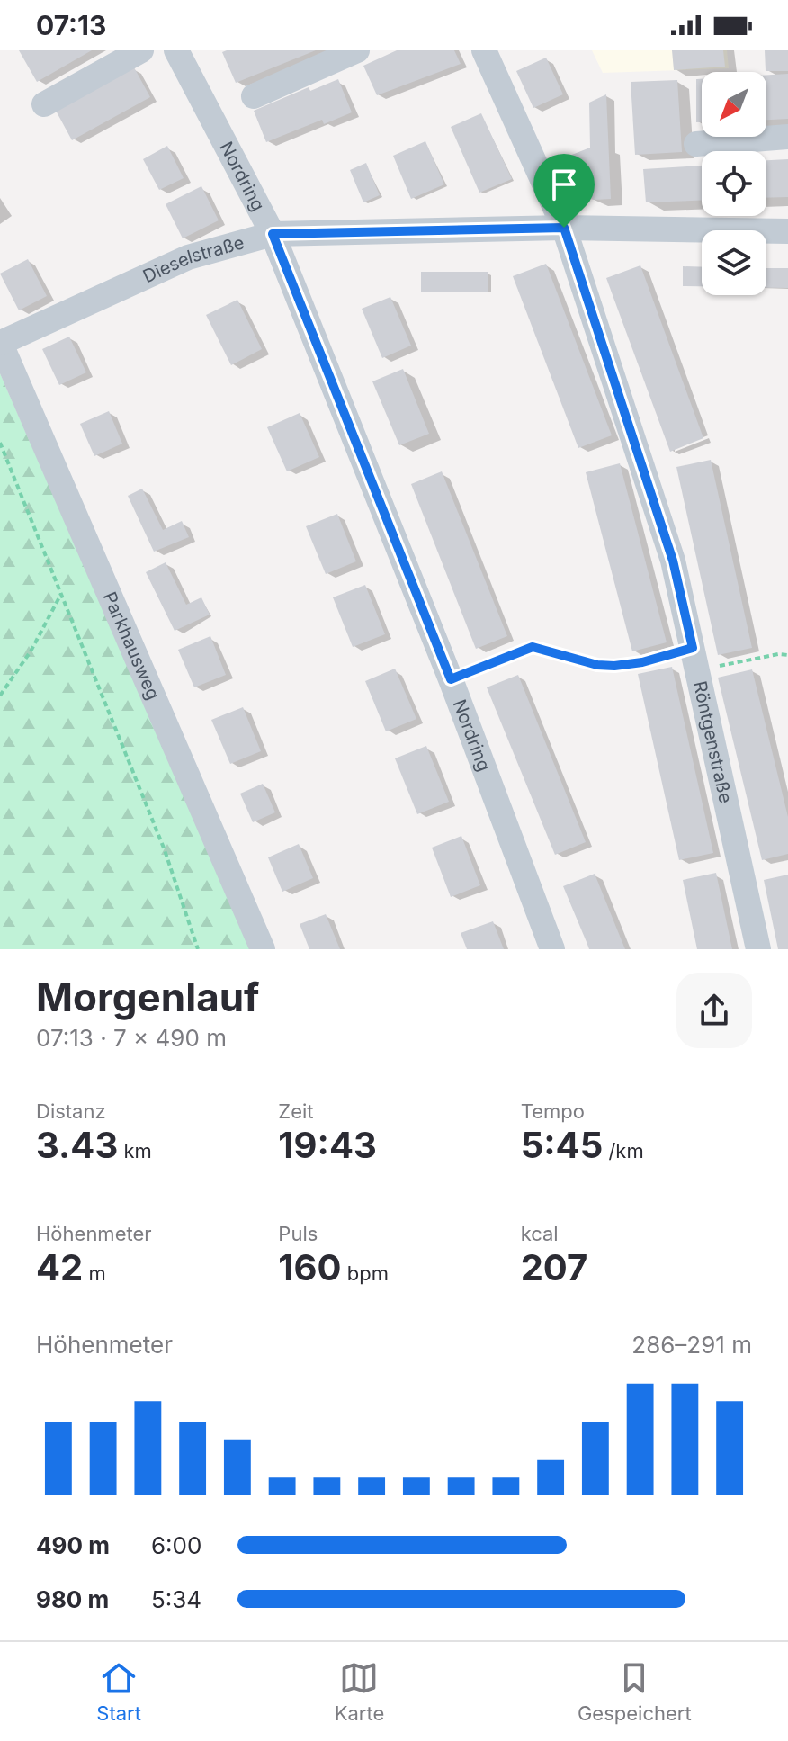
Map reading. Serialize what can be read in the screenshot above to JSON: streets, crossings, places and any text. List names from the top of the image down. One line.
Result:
{"streets":{"street":["Nordring","Dieselstraße","Parkhausweg","Röntgenstraße"]},"crossings":[["Nordring","Dieselstraße"],["Dieselstraße","Parkhausweg"],["Dieselstraße","Röntgenstraße"]],"north":"bottom left","page":{"status":"07:13","heading":["Morgenlauf","07:13 · 7 × 490 m"],"stats":[["Distanz","3.43 km"],["Zeit","19:43"],["Tempo","5:45 /km"],["Höhenmeter","42 m"],["Puls","160 bpm"],["kcal","207"]],"chart":["Höhenmeter","286–291 m"],"list":[{"name":"490 m","note":"6:00"},{"name":"980 m","note":"5:34"}],"tabs":["Start","Karte","Gespeichert"]}}
